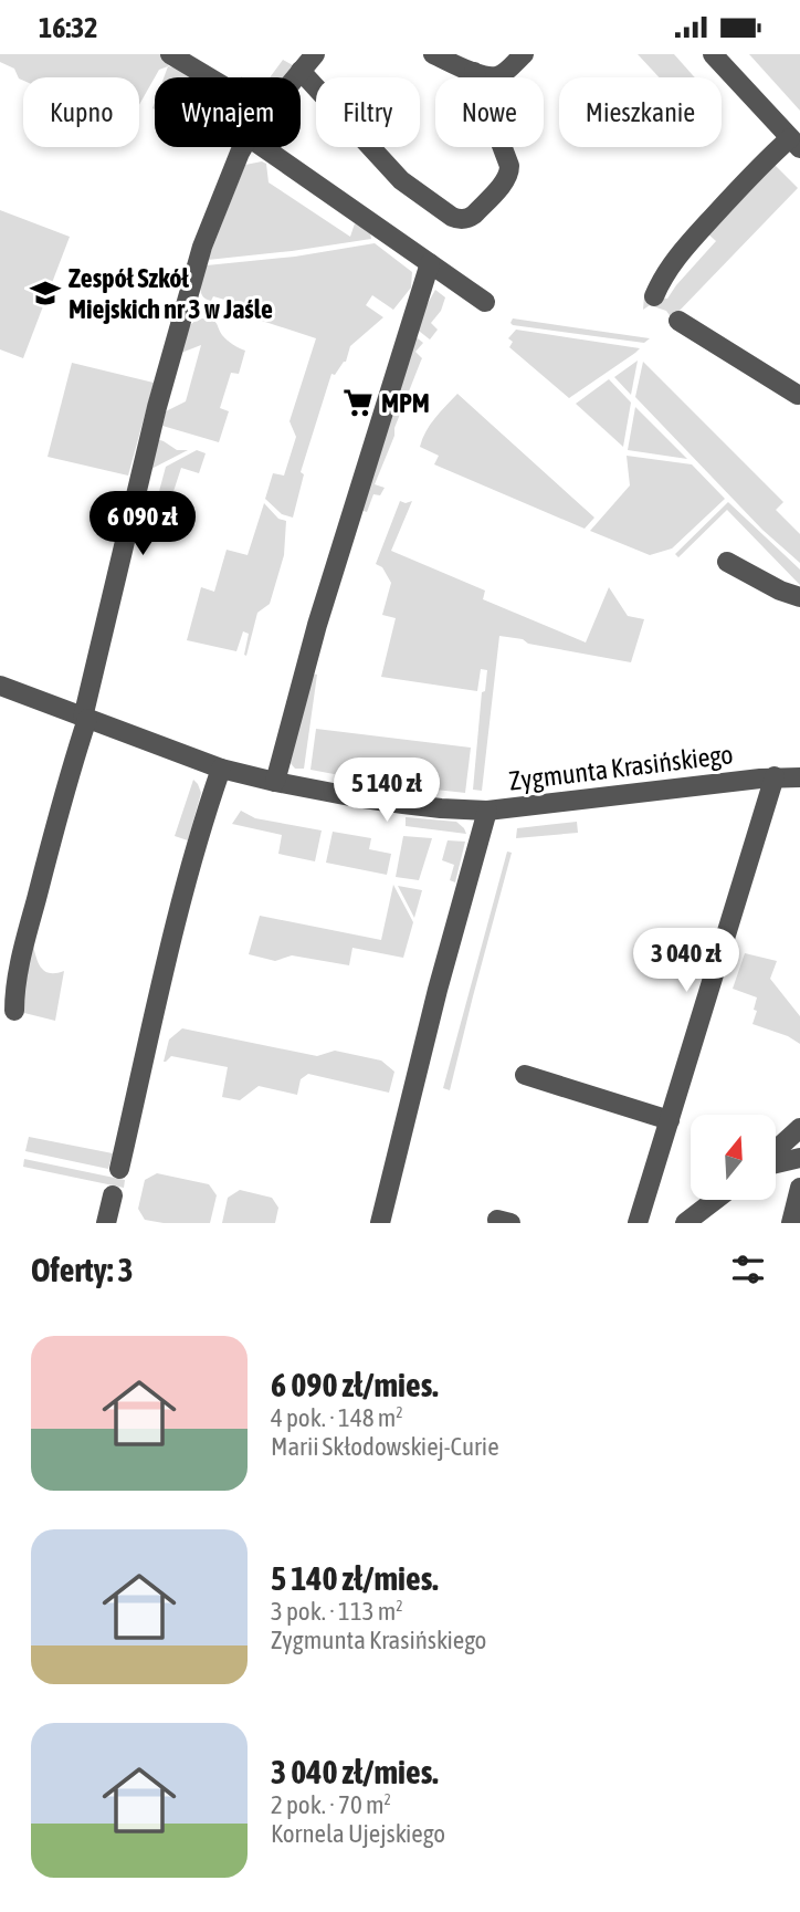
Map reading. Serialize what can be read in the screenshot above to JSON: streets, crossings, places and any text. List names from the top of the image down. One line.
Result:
{"streets":{"street":["Zygmunta Krasińskiego"]},"places":{"school or university":["Zespół Szkół Miejskich nr 3 w Jaśle"],"supermarket":["MPM"]},"north":"top","page":{"status":"16:32","chip":["Kupno","Wynajem","Filtry","Nowe","Mieszkanie"],"price":["6 090 zł","5 140 zł","3 040 zł"],"heading":"Oferty: 3","list":[{"name":"6 090 zł/mies.","note":"4 pok. · 148 m² · Marii Skłodowskiej-Curie"},{"name":"5 140 zł/mies.","note":"3 pok. · 113 m² · Zygmunta Krasińskiego"},{"name":"3 040 zł/mies.","note":"2 pok. · 70 m² · Kornela Ujejskiego"}]}}
